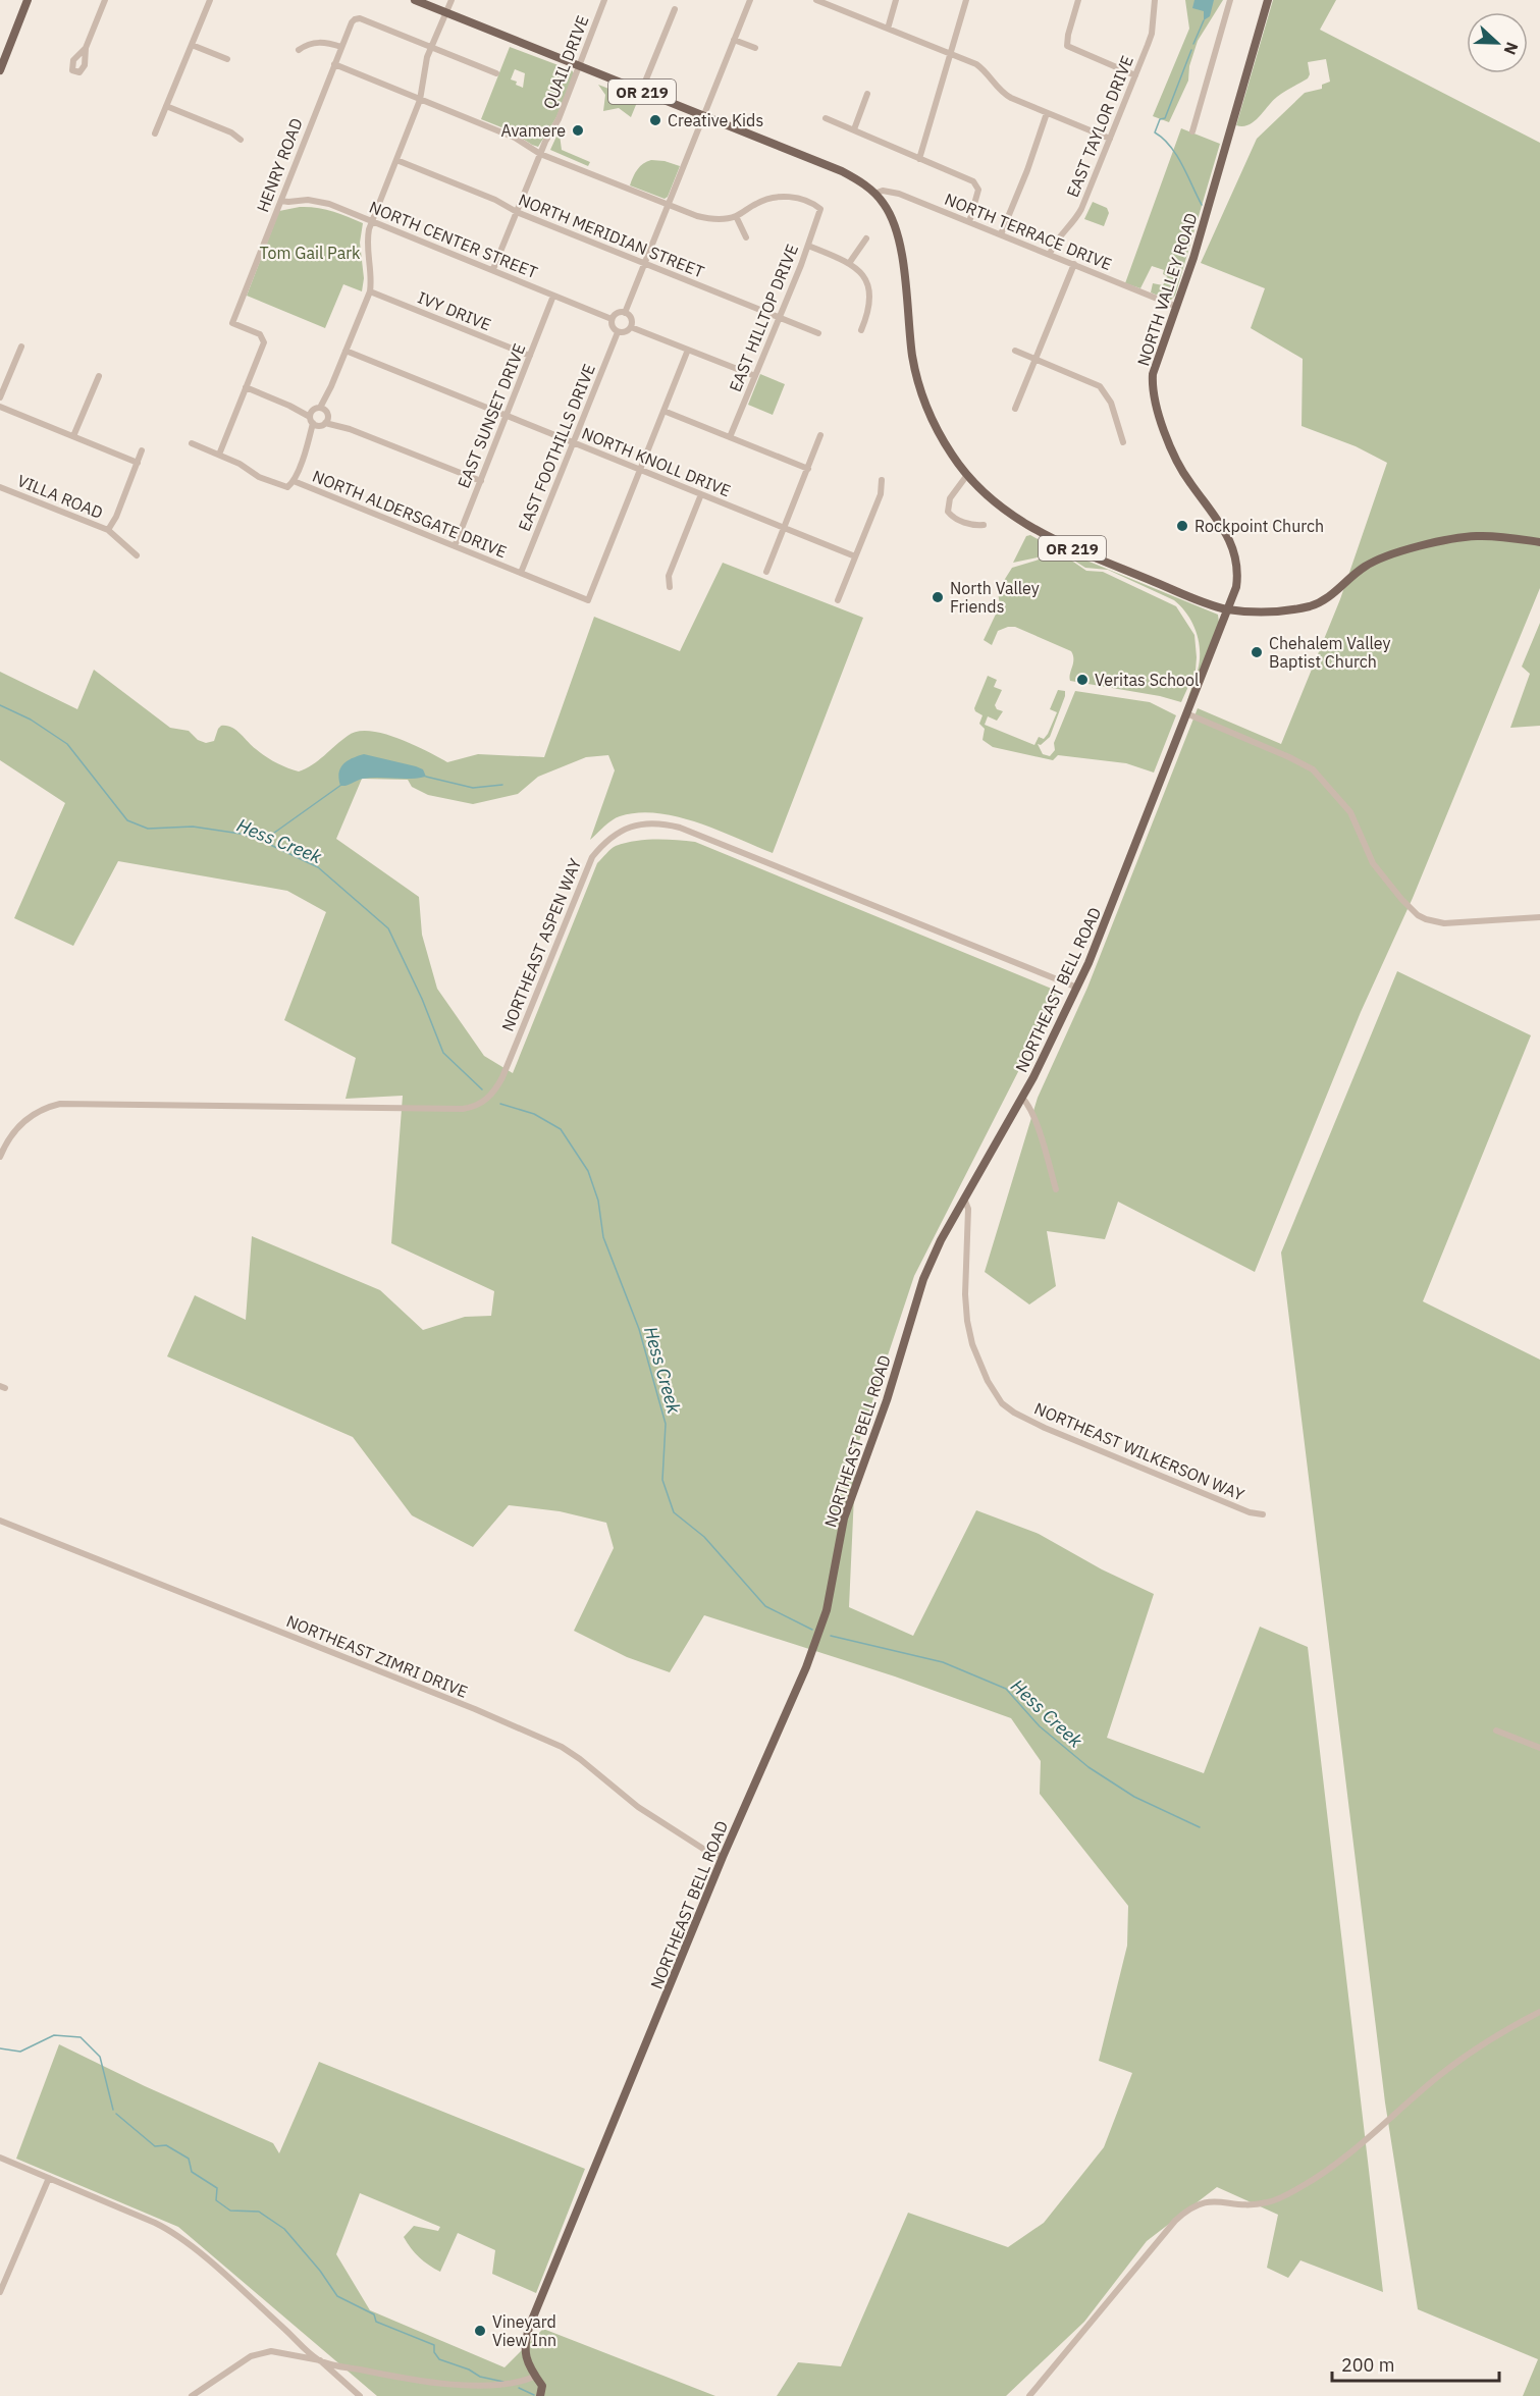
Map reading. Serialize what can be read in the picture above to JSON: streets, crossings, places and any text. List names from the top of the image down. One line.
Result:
{"streets":{"main road":["OR 219","NORTH VALLEY ROAD","NORTHEAST BELL ROAD"],"street":["QUAIL DRIVE","EAST TAYLOR DRIVE","HENRY ROAD","NORTH TERRACE DRIVE","NORTH MERIDIAN STREET","NORTH CENTER STREET","IVY DRIVE","EAST HILLTOP DRIVE","EAST SUNSET DRIVE","EAST FOOTHILLS DRIVE","NORTH KNOLL DRIVE","VILLA ROAD","NORTH ALDERSGATE DRIVE","NORTHEAST ASPEN WAY","NORTHEAST WILKERSON WAY","NORTHEAST ZIMRI DRIVE"]},"crossings":[["QUAIL DRIVE","OR 219"],["QUAIL DRIVE","NORTH MERIDIAN STREET"],["QUAIL DRIVE","NORTH CENTER STREET"],["OR 219","NORTH TERRACE DRIVE"],["OR 219","NORTH VALLEY ROAD"],["OR 219","NORTHEAST BELL ROAD"],["EAST TAYLOR DRIVE","NORTH TERRACE DRIVE"],["HENRY ROAD","NORTH CENTER STREET"],["NORTH MERIDIAN STREET","EAST HILLTOP DRIVE"],["NORTH CENTER STREET","EAST SUNSET DRIVE"],["NORTH CENTER STREET","EAST FOOTHILLS DRIVE"],["NORTH VALLEY ROAD","NORTHEAST BELL ROAD"],["IVY DRIVE","EAST SUNSET DRIVE"],["EAST SUNSET DRIVE","NORTH KNOLL DRIVE"],["EAST SUNSET DRIVE","NORTH ALDERSGATE DRIVE"],["EAST FOOTHILLS DRIVE","NORTH KNOLL DRIVE"],["EAST FOOTHILLS DRIVE","NORTH ALDERSGATE DRIVE"],["NORTH KNOLL DRIVE","NORTH ALDERSGATE DRIVE"],["NORTHEAST ASPEN WAY","NORTHEAST BELL ROAD"],["NORTHEAST BELL ROAD","NORTHEAST WILKERSON WAY"],["NORTHEAST BELL ROAD","NORTHEAST ZIMRI DRIVE"]],"water":["Hess Creek"],"parks":["Tom Gail Park"],"places":["Creative Kids","Avamere","Rockpoint Church","North Valley Friends","Chehalem Valley Baptist Church","Veritas School","Vineyard View Inn"],"scale_bar":"200 m","north":"right"}
